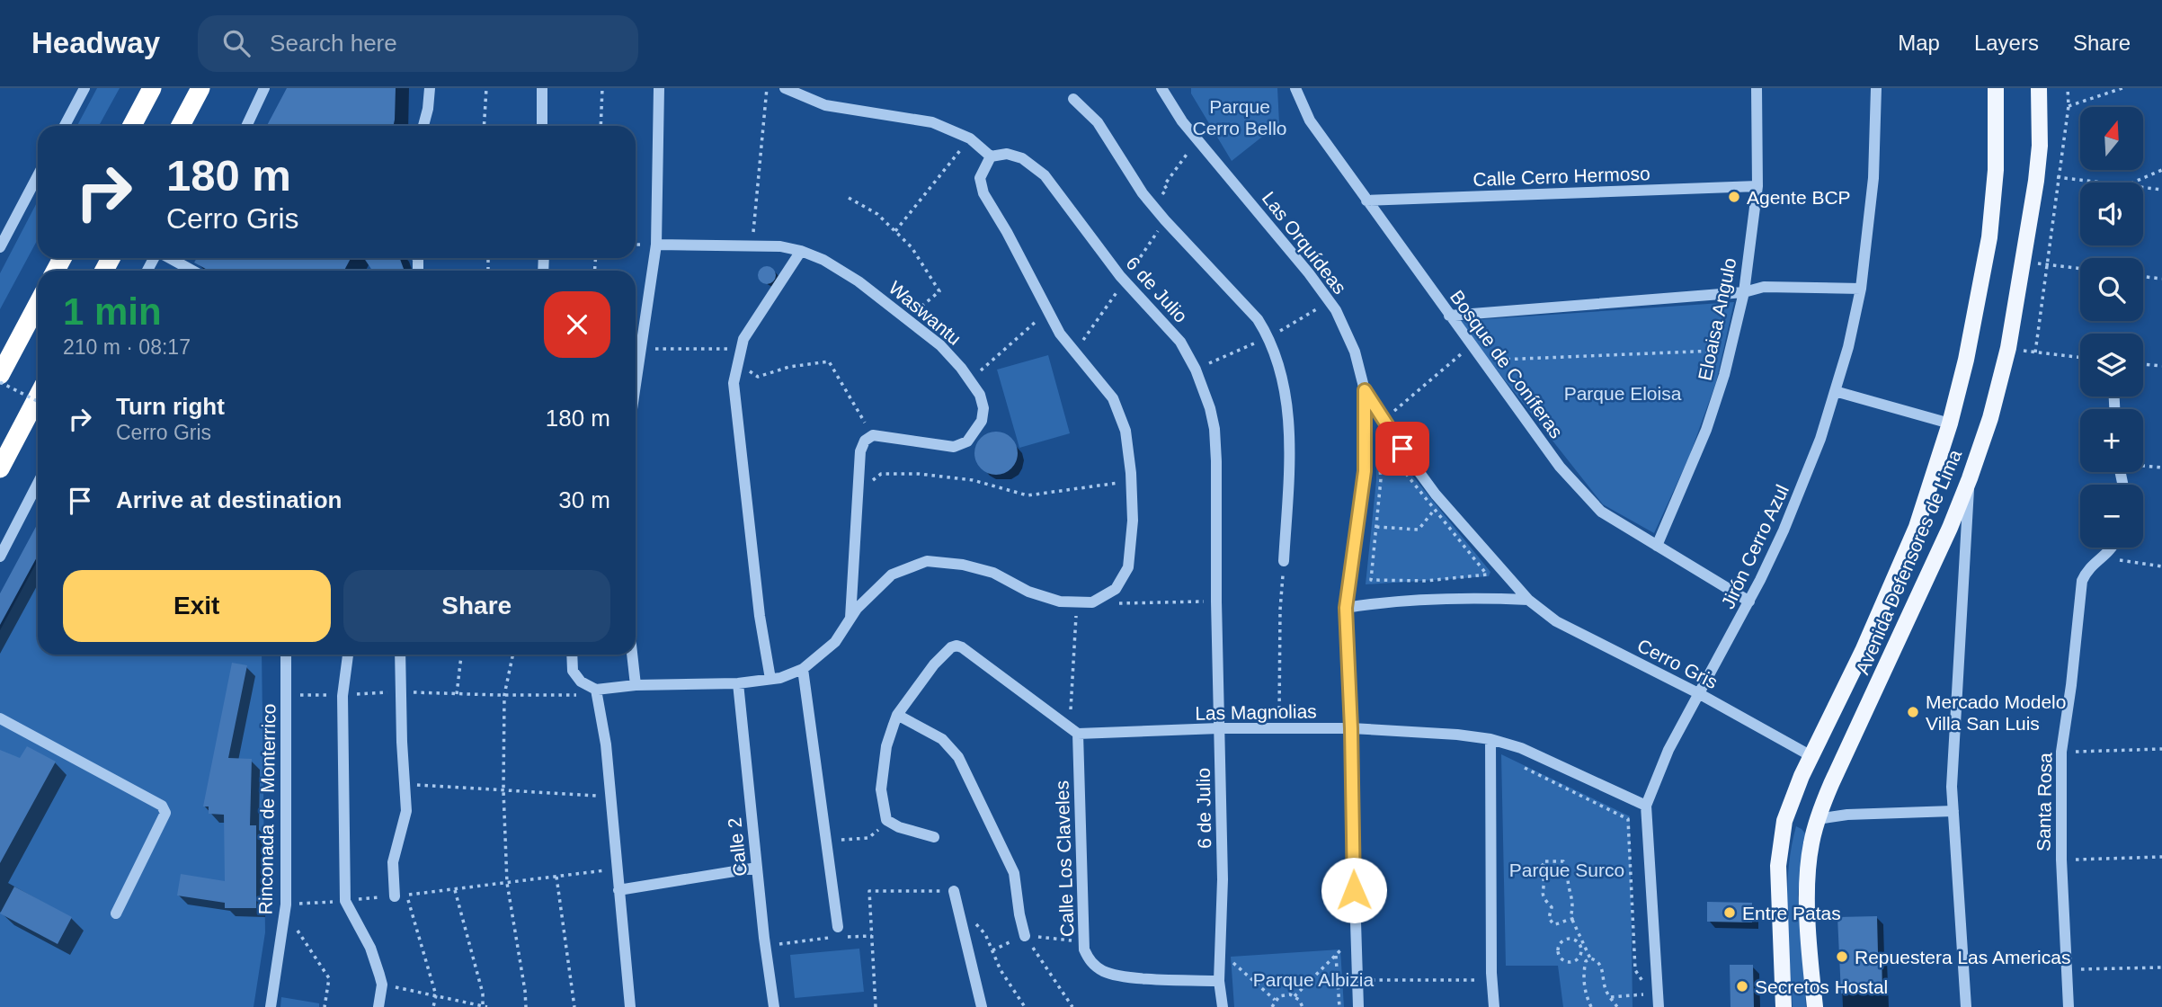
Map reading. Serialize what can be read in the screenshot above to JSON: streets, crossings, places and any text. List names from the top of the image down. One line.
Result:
{"streets":{"main road":["Avenida Defensores de Lima"],"street":["Calle Cerro Hermoso","Las Orquídeas","6 de Julio","Waswantu","Eloaisa Angulo","Bosque de Coníferas","Jirón Cerro Azul","Cerro Gris","Las Magnolias","Santa Rosa","Rinconada de Monterrico","Calle 2","Calle Los Claveles"]},"crossings":[["Calle Cerro Hermoso","Eloaisa Angulo"],["Calle Cerro Hermoso","Bosque de Coníferas"],["Las Orquídeas","Cerro Gris"],["Las Orquídeas","Las Magnolias"],["6 de Julio","Las Magnolias"],["6 de Julio","Calle Los Claveles"],["Eloaisa Angulo","Bosque de Coníferas"],["Bosque de Coníferas","Jirón Cerro Azul"],["Jirón Cerro Azul","Cerro Gris"],["Jirón Cerro Azul","Las Magnolias"],["Avenida Defensores de Lima","Cerro Gris"],["Las Magnolias","Calle Los Claveles"]],"parks":["Parque Cerro Bello","Parque Eloisa","Parque Surco","Parque Albizia"],"places":["Agente BCP","Mercado Modelo Villa San Luis","Entre Patas","Repuestera Las Americas","Secretos Hostal"],"north":"top","page":{"header":"Headway","search":"Search here","nav":["Map","Layers","Share"],"map_buttons":["+","−"],"turn":["180 m","Cerro Gris"],"heading":["1 min","210 m · 08:17"],"list":[{"name":"Turn right","note":"Cerro Gris","value":"180 m"},{"name":"Arrive at destination","value":"30 m"}],"buttons":["Exit","Share"]}}
